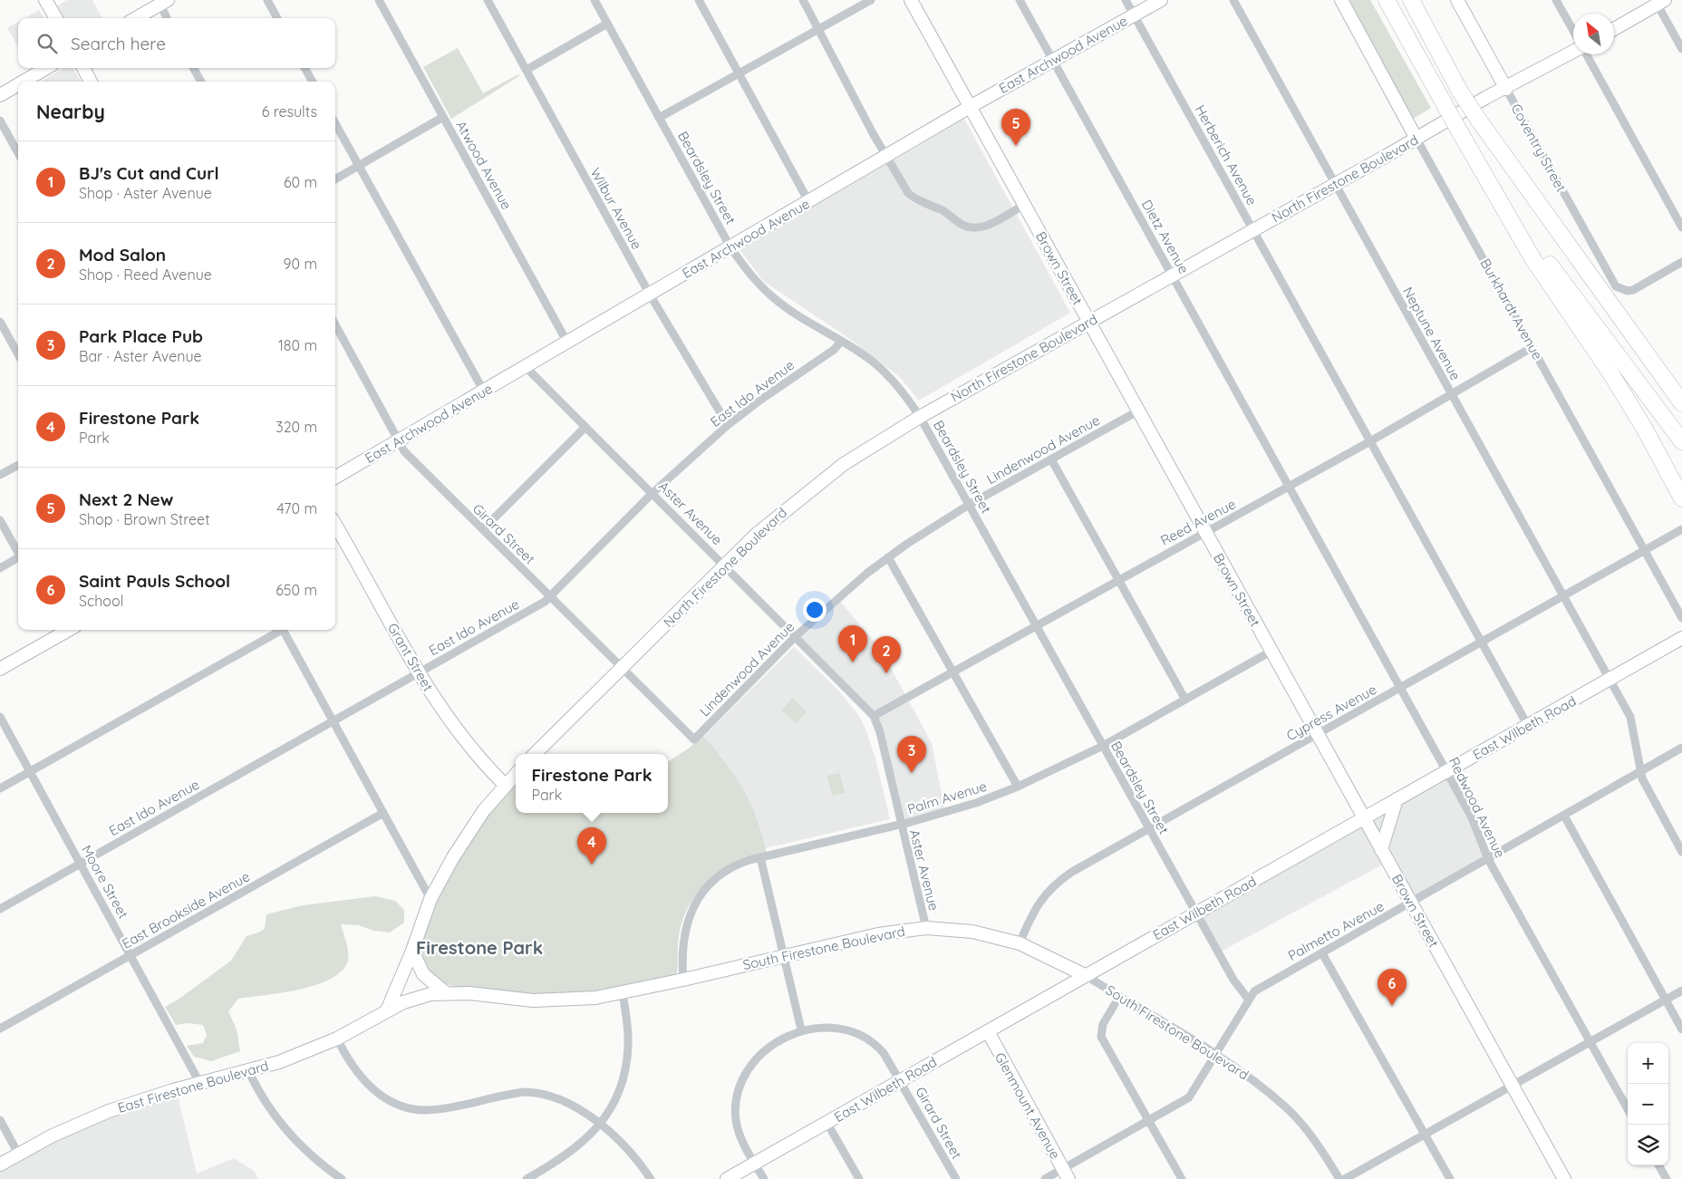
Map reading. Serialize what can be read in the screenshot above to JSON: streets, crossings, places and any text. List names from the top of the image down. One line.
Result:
{"streets":{"street":["East Archwood Avenue","Coventry Street","Herberich Avenue","Atwood Avenue","Beardsley Street","North Firestone Boulevard","Wilbur Avenue","Dietz Avenue","Brown Street","Burkhardt Avenue","Neptune Avenue","East Ido Avenue","Lindenwood Avenue","Aster Avenue","Reed Avenue","Girard Street","Grant Street","Cypress Avenue","East Wilbeth Road","Palm Avenue","Redwood Avenue","Moore Street","East Brookside Avenue","Palmetto Avenue","South Firestone Boulevard","East Firestone Boulevard","Glenmount Avenue"]},"crossings":[["East Archwood Avenue","Herberich Avenue"],["East Archwood Avenue","Atwood Avenue"],["East Archwood Avenue","Beardsley Street"],["East Archwood Avenue","Wilbur Avenue"],["East Archwood Avenue","Dietz Avenue"],["East Archwood Avenue","Brown Street"],["East Archwood Avenue","Aster Avenue"],["East Archwood Avenue","Girard Street"],["Coventry Street","North Firestone Boulevard"],["Herberich Avenue","North Firestone Boulevard"],["Herberich Avenue","Reed Avenue"],["Herberich Avenue","Cypress Avenue"],["Herberich Avenue","East Wilbeth Road"],["Beardsley Street","North Firestone Boulevard"],["Beardsley Street","East Ido Avenue"],["Beardsley Street","Lindenwood Avenue"],["Beardsley Street","Reed Avenue"],["Beardsley Street","Cypress Avenue"],["Beardsley Street","East Wilbeth Road"],["Beardsley Street","Palm Avenue"],["Beardsley Street","Palmetto Avenue"],["North Firestone Boulevard","Dietz Avenue"],["North Firestone Boulevard","Brown Street"],["North Firestone Boulevard","Burkhardt Avenue"],["North Firestone Boulevard","Neptune Avenue"],["North Firestone Boulevard","Aster Avenue"],["North Firestone Boulevard","Girard Street"],["Wilbur Avenue","East Ido Avenue"],["Dietz Avenue","Reed Avenue"],["Dietz Avenue","Redwood Avenue"],["Brown Street","Lindenwood Avenue"],["Brown Street","Reed Avenue"],["Brown Street","Cypress Avenue"],["Brown Street","East Wilbeth Road"],["Brown Street","Palm Avenue"],["Brown Street","Palmetto Avenue"],["Burkhardt Avenue","Reed Avenue"],["Burkhardt Avenue","Cypress Avenue"],["Neptune Avenue","Reed Avenue"],["Neptune Avenue","Cypress Avenue"],["Neptune Avenue","East Wilbeth Road"],["Neptune Avenue","Palmetto Avenue"],["East Ido Avenue","Aster Avenue"],["East Ido Avenue","Girard Street"],["East Ido Avenue","Grant Street"],["East Ido Avenue","Moore Street"],["Lindenwood Avenue","Aster Avenue"],["Lindenwood Avenue","Girard Street"],["Aster Avenue","Reed Avenue"],["Aster Avenue","Palm Avenue"],["Aster Avenue","South Firestone Boulevard"],["Reed Avenue","Redwood Avenue"],["Girard Street","East Wilbeth Road"],["Cypress Avenue","Redwood Avenue"],["Cypress Avenue","South Firestone Boulevard"],["East Wilbeth Road","Redwood Avenue"],["East Wilbeth Road","South Firestone Boulevard"],["East Wilbeth Road","Glenmount Avenue"],["Palm Avenue","South Firestone Boulevard"],["Redwood Avenue","Palmetto Avenue"],["Moore Street","East Brookside Avenue"],["Moore Street","East Firestone Boulevard"],["Palmetto Avenue","South Firestone Boulevard"],["Palmetto Avenue","Glenmount Avenue"],["South Firestone Boulevard","East Firestone Boulevard"]],"districts":["Firestone Park"],"north":"top left","page":{"search":"Search here","heading":["Nearby","6 results"],"pins":["5","1","2","3","4","6"],"list":[{"mark":"1","name":"BJ's Cut and Curl","note":"Shop · Aster Avenue","value":"60 m"},{"mark":"2","name":"Mod Salon","note":"Shop · Reed Avenue","value":"90 m"},{"mark":"3","name":"Park Place Pub","note":"Bar · Aster Avenue","value":"180 m"},{"mark":"4","name":"Firestone Park","note":"Park","value":"320 m"},{"mark":"5","name":"Next 2 New","note":"Shop · Brown Street","value":"470 m"},{"mark":"6","name":"Saint Pauls School","note":"School","value":"650 m"}],"popup":["Firestone Park","Park"],"map_buttons":["+","−"]}}
